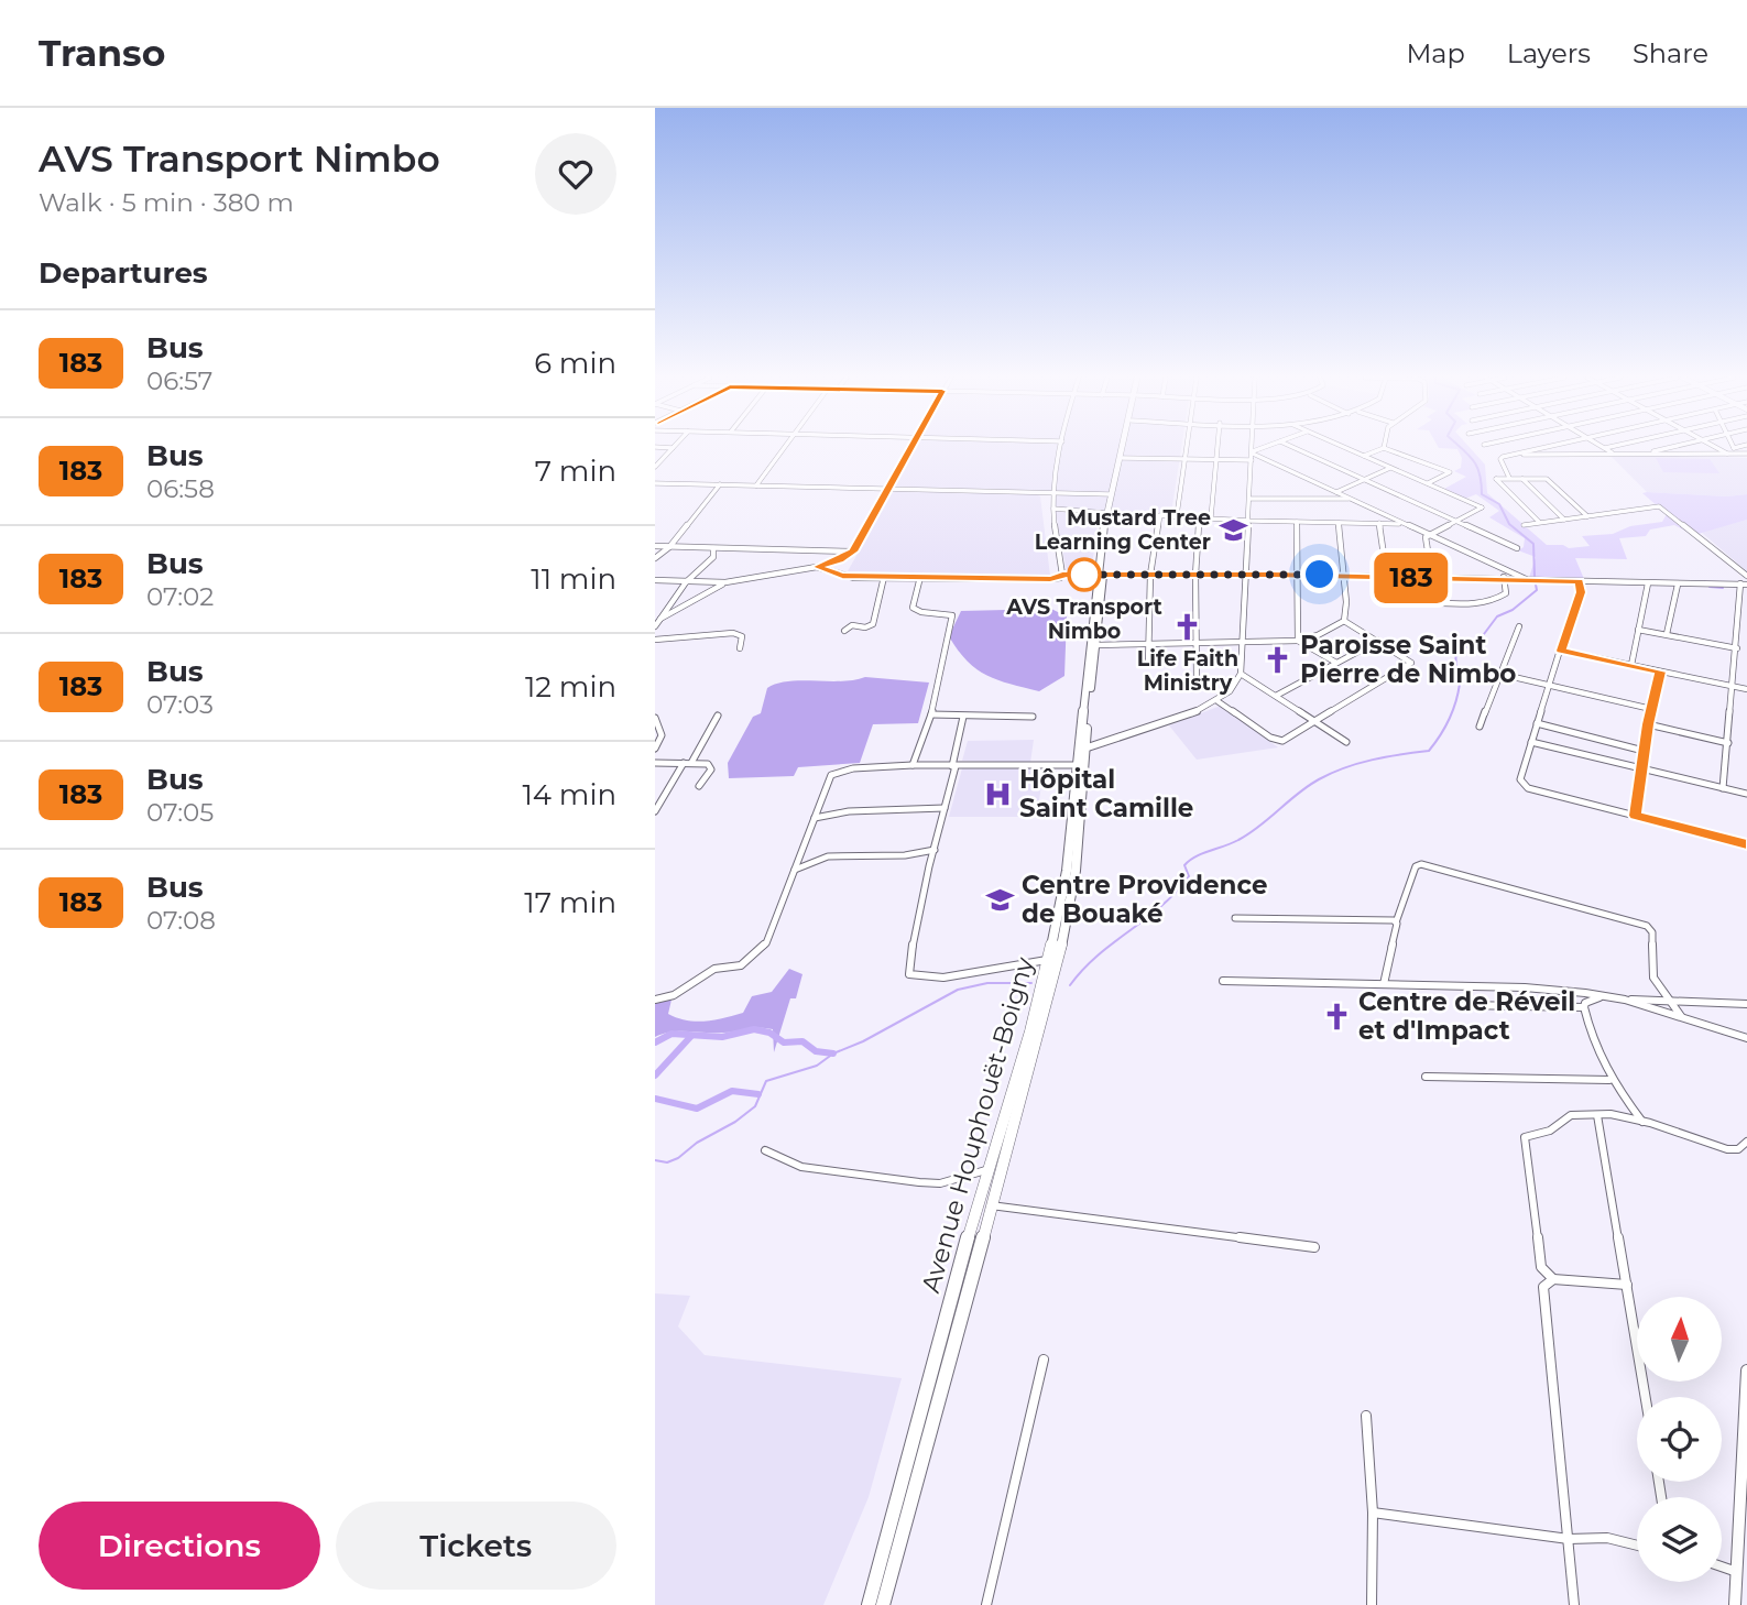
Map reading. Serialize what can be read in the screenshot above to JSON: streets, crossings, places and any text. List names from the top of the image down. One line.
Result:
{"streets":{"highway":["Avenue Houphouët-Boigny"]},"places":{"school or university":["Mustard Tree Learning Center","Centre Providence de Bouaké"],"other":["AVS Transport Nimbo"],"church":["Life Faith Ministry","Paroisse Saint Pierre de Nimbo","Centre de Réveil et d'Impact"],"hospital":["Hôpital Saint Camille"]},"lines":["bus line 183"],"north":"top","page":{"header":"Transo","nav":["Map","Layers","Share"],"heading":[["AVS Transport Nimbo","Walk · 5 min · 380 m"],"Departures"],"on_map":"183","list":[{"mark":"183","name":"Bus","note":"06:57","value":"6 min"},{"mark":"183","name":"Bus","note":"06:58","value":"7 min"},{"mark":"183","name":"Bus","note":"07:02","value":"11 min"},{"mark":"183","name":"Bus","note":"07:03","value":"12 min"},{"mark":"183","name":"Bus","note":"07:05","value":"14 min"},{"mark":"183","name":"Bus","note":"07:08","value":"17 min"}],"buttons":["Directions","Tickets"]}}
